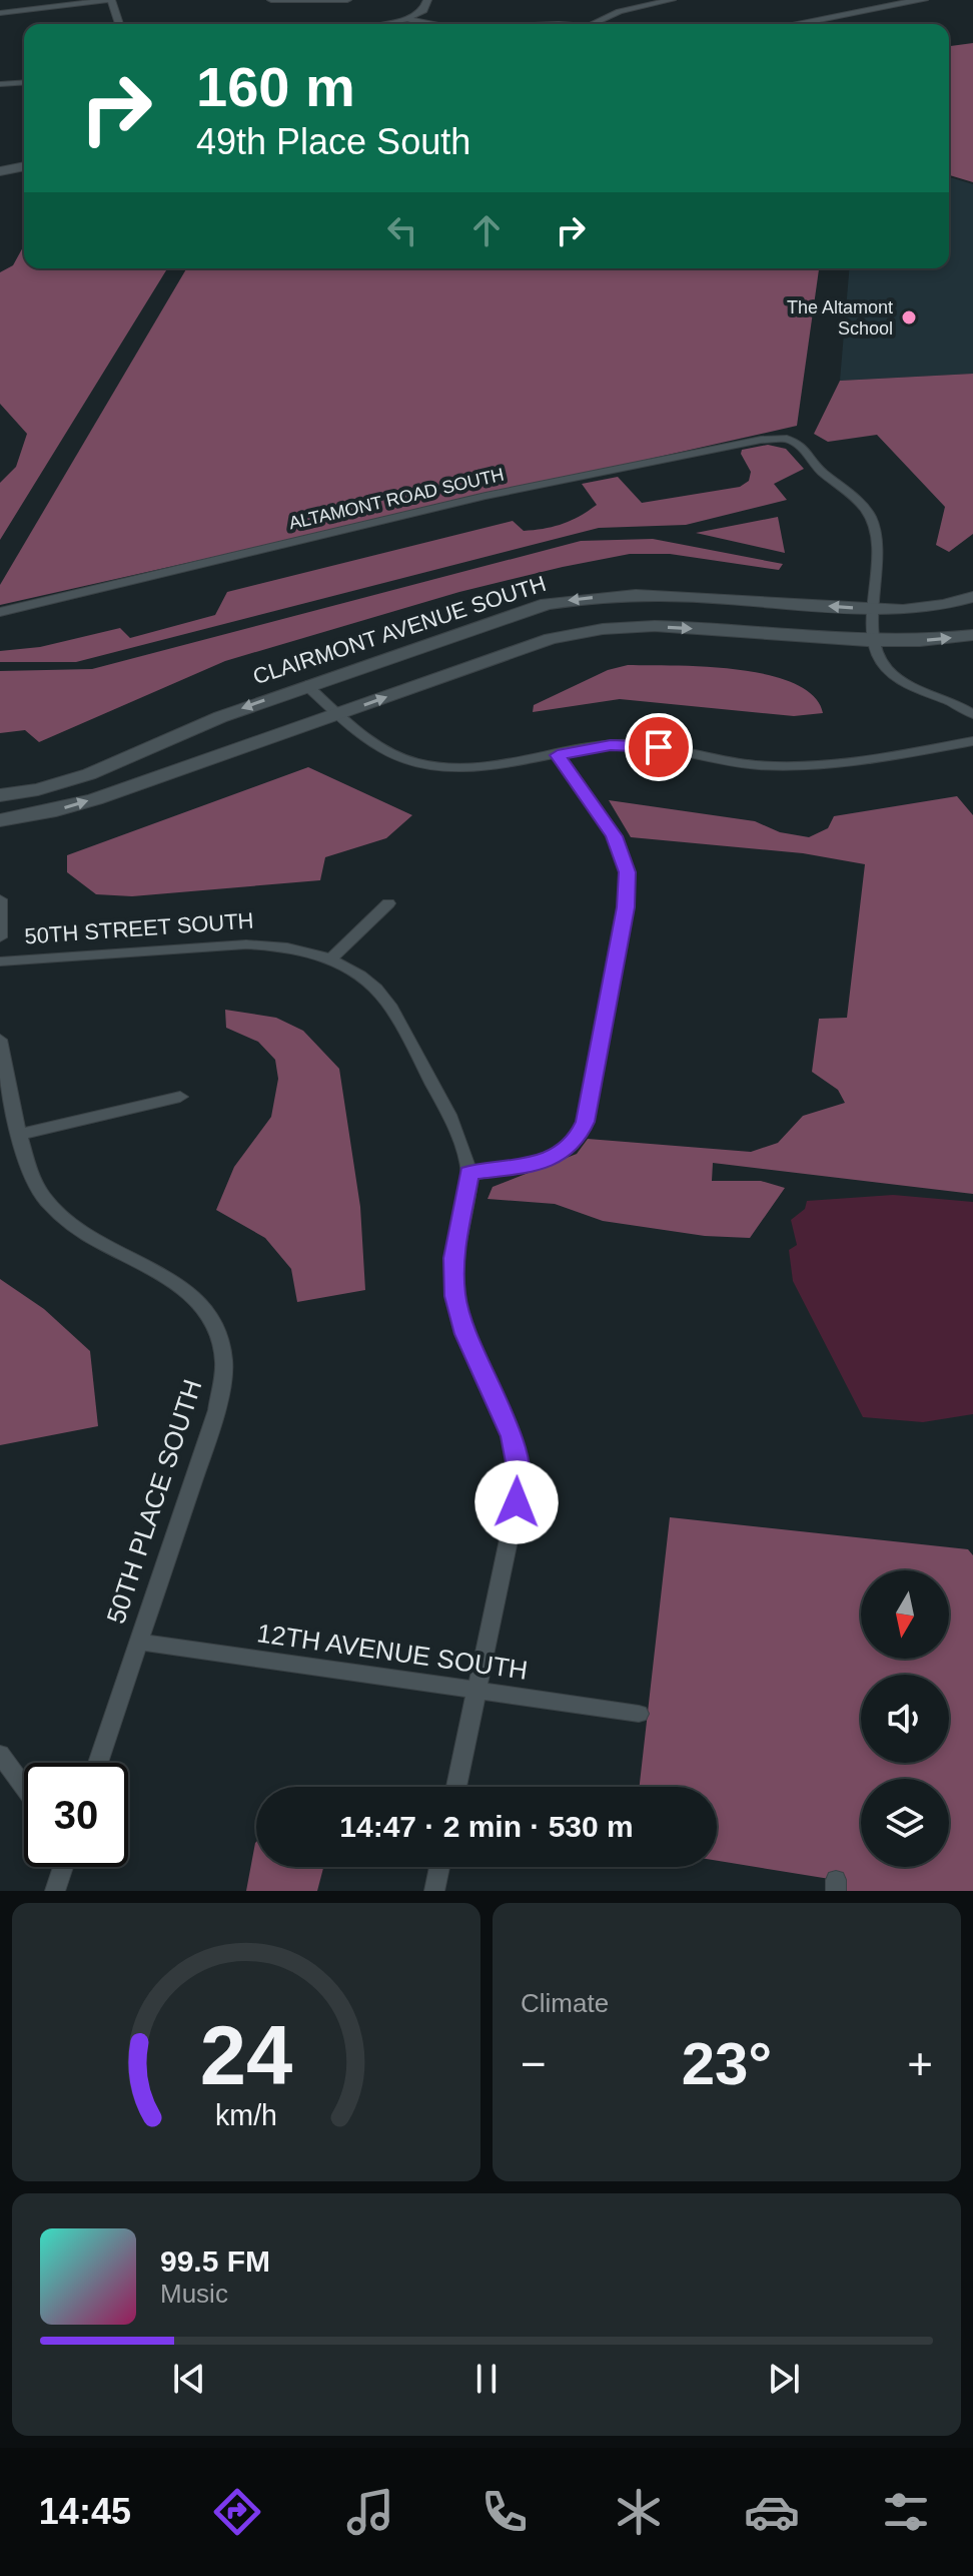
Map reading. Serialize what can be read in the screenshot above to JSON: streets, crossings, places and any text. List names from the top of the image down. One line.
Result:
{"streets":{"street":["ALTAMONT ROAD SOUTH","CLAIRMONT AVENUE SOUTH","50TH STREET SOUTH","50TH PLACE SOUTH","12TH AVENUE SOUTH"]},"crossings":[["ALTAMONT ROAD SOUTH","CLAIRMONT AVENUE SOUTH"],["50TH STREET SOUTH","12TH AVENUE SOUTH"],["50TH PLACE SOUTH","12TH AVENUE SOUTH"]],"places":["The Altamont School"],"north":"bottom","page":{"turn":["160 m","49th Place South"],"limit":"30","trip":"14:47 · 2 min · 530 m","tile":"Climate","heat":["−","23°","+"],"song":["99.5 FM","Music"],"tabs":"14:45","gauge":["24","km/h"]}}
